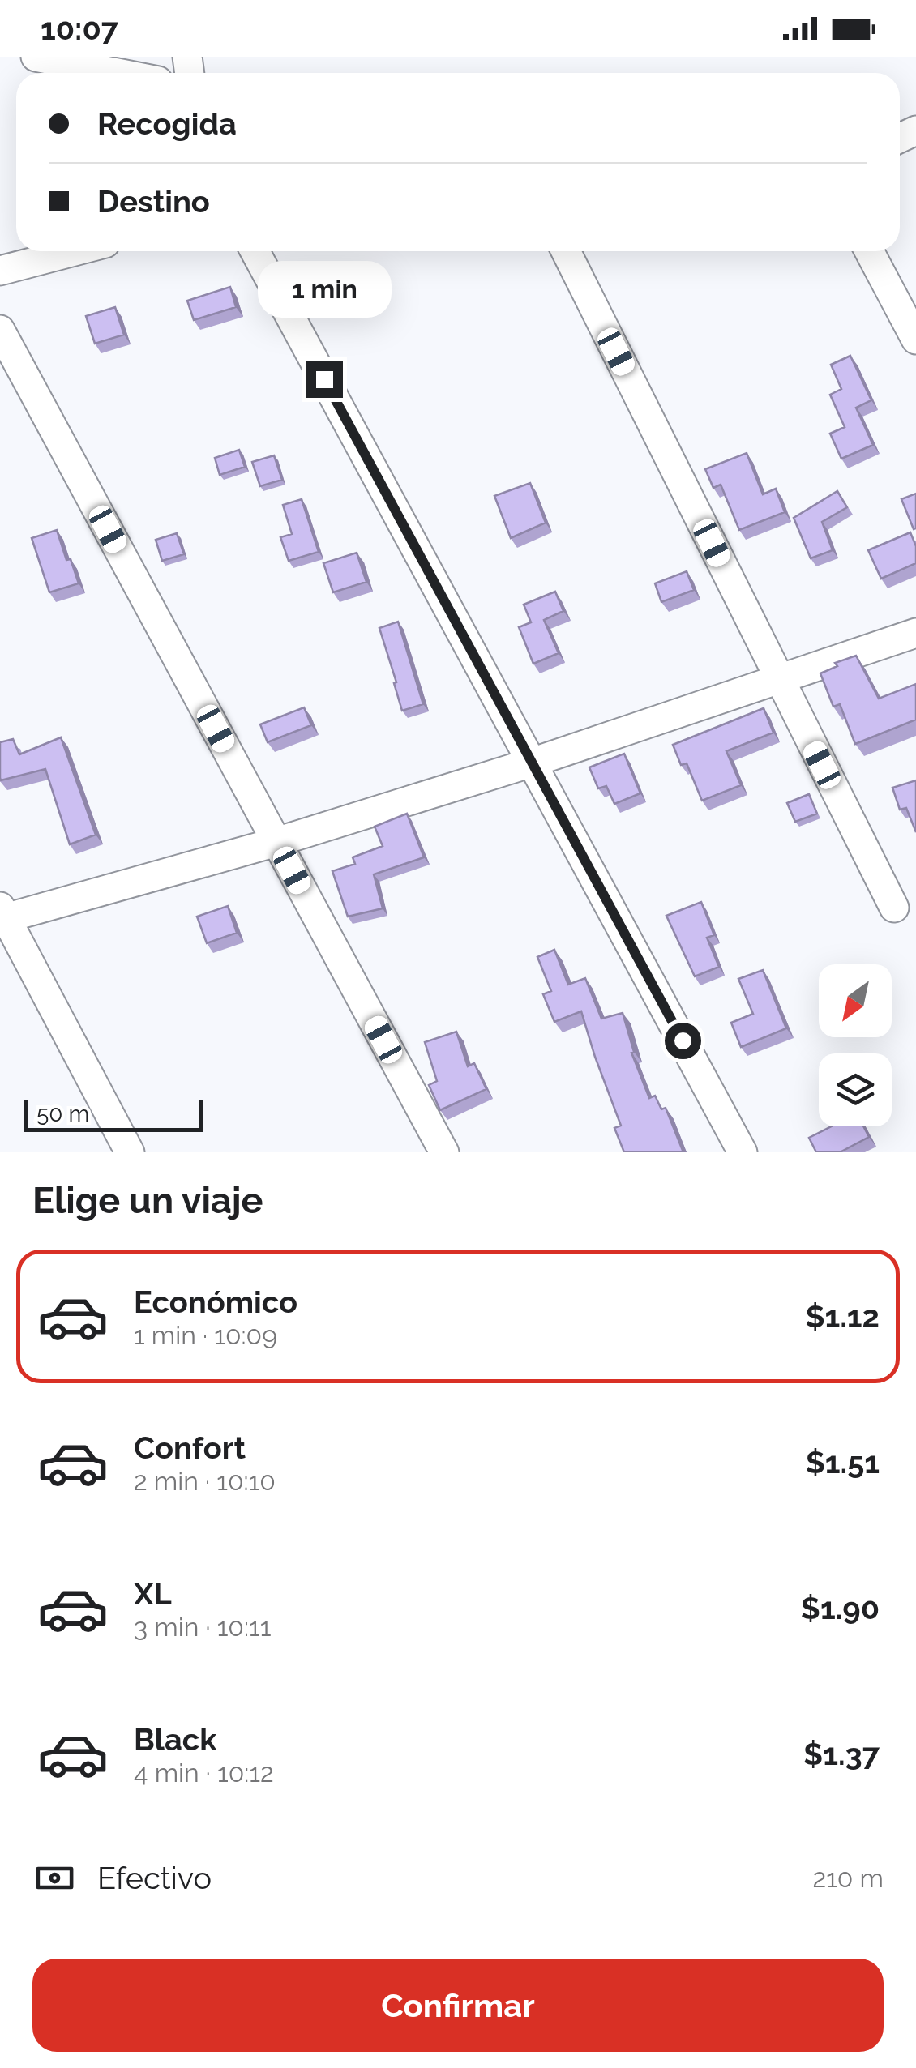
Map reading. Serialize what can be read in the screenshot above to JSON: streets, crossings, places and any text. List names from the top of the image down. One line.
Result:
{"scale_bar":"50 m","north":"bottom left","page":{"status":"10:07","banner":["Recogida","Destino"],"bubble":"1 min","scale":"50 m","heading":"Elige un viaje","list":[{"name":"Económico","note":"1 min · 10:09","value":"$1.12"},{"name":"Confort","note":"2 min · 10:10","value":"$1.51"},{"name":"XL","note":"3 min · 10:11","value":"$1.90"},{"name":"Black","note":"4 min · 10:12","value":"$1.37"}],"pay":["Efectivo","210 m"],"buttons":"Confirmar"}}
